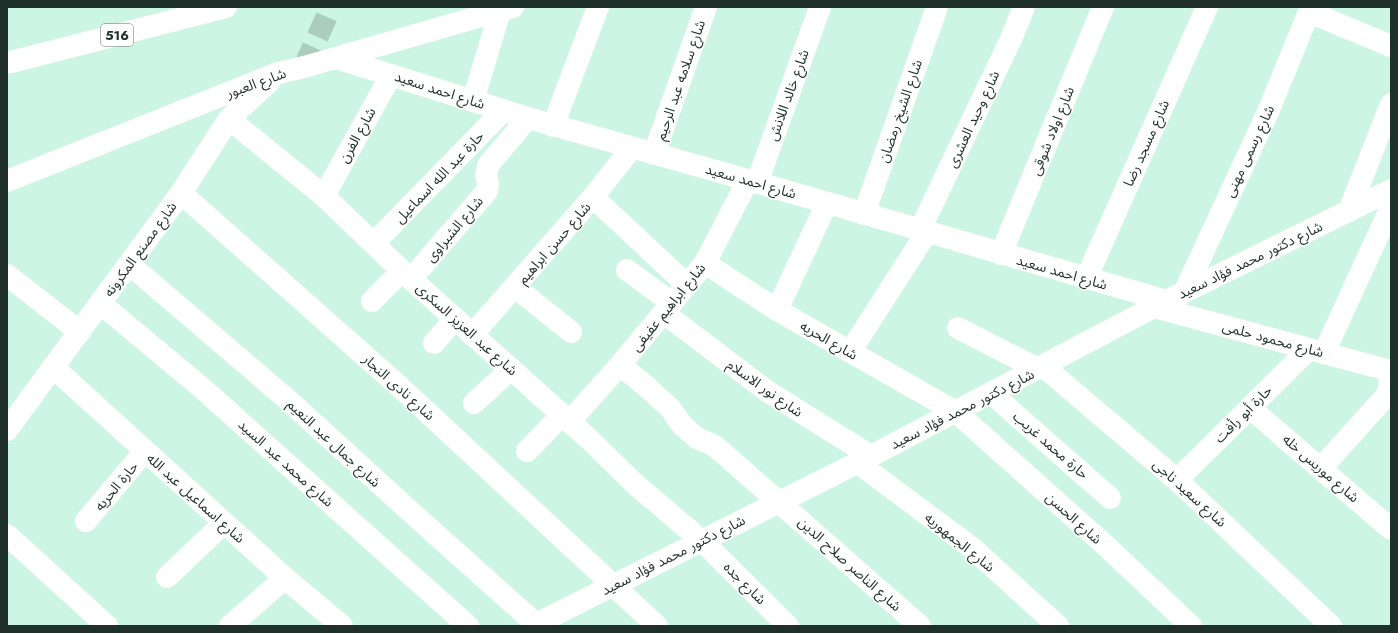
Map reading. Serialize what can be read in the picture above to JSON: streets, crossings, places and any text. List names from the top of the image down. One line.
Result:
{"streets":{"main road":["516","شارع سلامه عبد الرحيم","شارع العبور","شارع احمد سعيد","شارع خالد اللانش","شارع الشيخ رمضان","شارع وحيد العشرى","شارع اولاد شوقى","شارع الفرن","شارع مسجد رضا","شارع رسمى مهنى","حارة عبد الله اسماعيل","شارع الشبراوى","شارع حسن ابراهيم","شارع مصنع المكرونه","شارع دكتور محمد فؤاد سعيد","شارع ابراهيم عفيفى","شارع عبد العزيز السكرى","شارع محمود حلمى","شارع الحريه","شارع نادى النجار","شارع نور الاسلام","حارة أبو رأفت","شارع جمال عبد النعيم","حارة محمد غريب","شارع محمد عبد السيد","شارع موريس خله","حارة الحريه","شارع سعيد ناجى","شارع اسماعيل عبد الله","شارع الحسن","شارع الجمهوريه","شارع الناصر صلاح الدين","شارع جده"]},"crossings":[["شارع سلامه عبد الرحيم","شارع احمد سعيد"],["شارع العبور","شارع احمد سعيد"],["شارع العبور","شارع مصنع المكرونه"],["شارع احمد سعيد","شارع خالد اللانش"],["شارع احمد سعيد","شارع الشيخ رمضان"],["شارع احمد سعيد","شارع وحيد العشرى"],["شارع احمد سعيد","شارع اولاد شوقى"],["شارع احمد سعيد","شارع الفرن"],["شارع احمد سعيد","شارع مسجد رضا"],["شارع احمد سعيد","شارع رسمى مهنى"],["شارع احمد سعيد","حارة عبد الله اسماعيل"],["شارع احمد سعيد","شارع الشبراوى"],["شارع احمد سعيد","شارع حسن ابراهيم"],["شارع احمد سعيد","شارع دكتور محمد فؤاد سعيد"],["شارع احمد سعيد","شارع ابراهيم عفيفى"],["شارع احمد سعيد","شارع محمود حلمى"],["شارع خالد اللانش","شارع ابراهيم عفيفى"],["شارع وحيد العشرى","شارع الحريه"],["شارع الفرن","شارع عبد العزيز السكرى"],["شارع رسمى مهنى","شارع دكتور محمد فؤاد سعيد"],["شارع رسمى مهنى","شارع محمود حلمى"],["حارة عبد الله اسماعيل","شارع عبد العزيز السكرى"],["شارع الشبراوى","شارع عبد العزيز السكرى"],["شارع حسن ابراهيم","شارع عبد العزيز السكرى"],["شارع مصنع المكرونه","شارع عبد العزيز السكرى"],["شارع مصنع المكرونه","شارع نادى النجار"],["شارع مصنع المكرونه","شارع جمال عبد النعيم"],["شارع مصنع المكرونه","شارع محمد عبد السيد"],["شارع مصنع المكرونه","شارع اسماعيل عبد الله"],["شارع دكتور محمد فؤاد سعيد","شارع عبد العزيز السكرى"],["شارع دكتور محمد فؤاد سعيد","شارع محمود حلمى"],["شارع دكتور محمد فؤاد سعيد","شارع الحريه"],["شارع دكتور محمد فؤاد سعيد","شارع نادى النجار"],["شارع دكتور محمد فؤاد سعيد","شارع نور الاسلام"],["شارع دكتور محمد فؤاد سعيد","شارع جمال عبد النعيم"],["شارع دكتور محمد فؤاد سعيد","حارة محمد غريب"],["شارع دكتور محمد فؤاد سعيد","شارع سعيد ناجى"],["شارع دكتور محمد فؤاد سعيد","شارع الحسن"],["شارع دكتور محمد فؤاد سعيد","شارع الجمهوريه"],["شارع دكتور محمد فؤاد سعيد","شارع الناصر صلاح الدين"],["شارع دكتور محمد فؤاد سعيد","شارع جده"],["شارع ابراهيم عفيفى","شارع عبد العزيز السكرى"],["شارع ابراهيم عفيفى","شارع الحريه"],["شارع ابراهيم عفيفى","شارع نور الاسلام"],["شارع ابراهيم عفيفى","شارع الناصر صلاح الدين"],["شارع عبد العزيز السكرى","شارع جده"],["شارع محمود حلمى","حارة أبو رأفت"],["شارع الحريه","شارع الحسن"],["شارع نور الاسلام","شارع الجمهوريه"],["حارة أبو رأفت","شارع موريس خله"],["حارة أبو رأفت","شارع سعيد ناجى"],["حارة الحريه","شارع اسماعيل عبد الله"]]}
